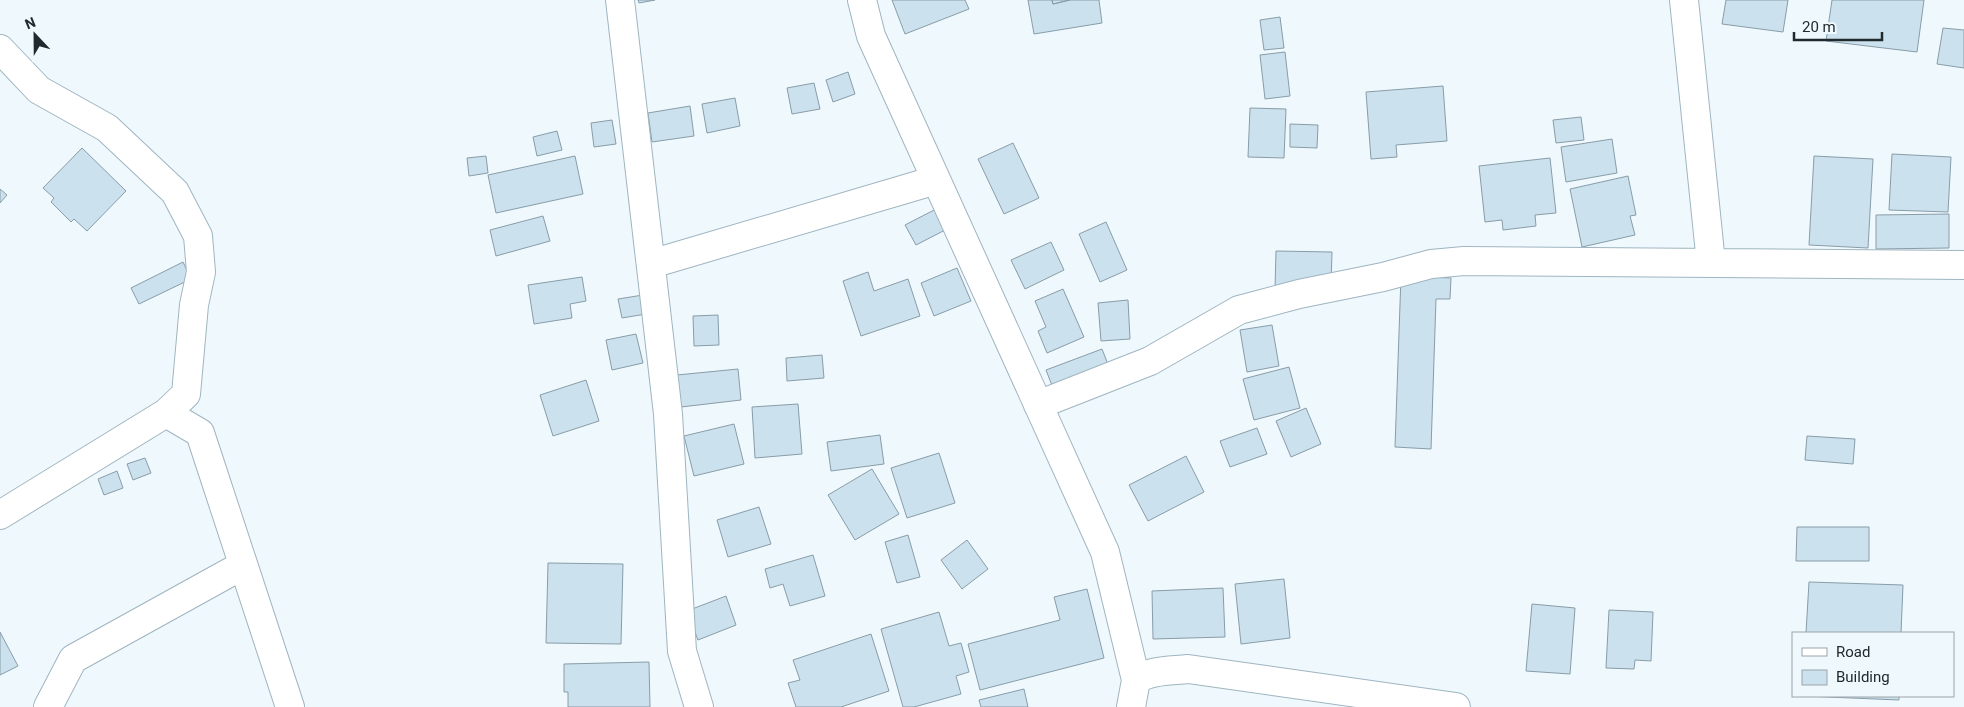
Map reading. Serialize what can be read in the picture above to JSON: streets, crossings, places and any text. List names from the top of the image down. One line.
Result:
{"legend":["Road","Building"],"scale_bar":"20 m","north":"top"}
